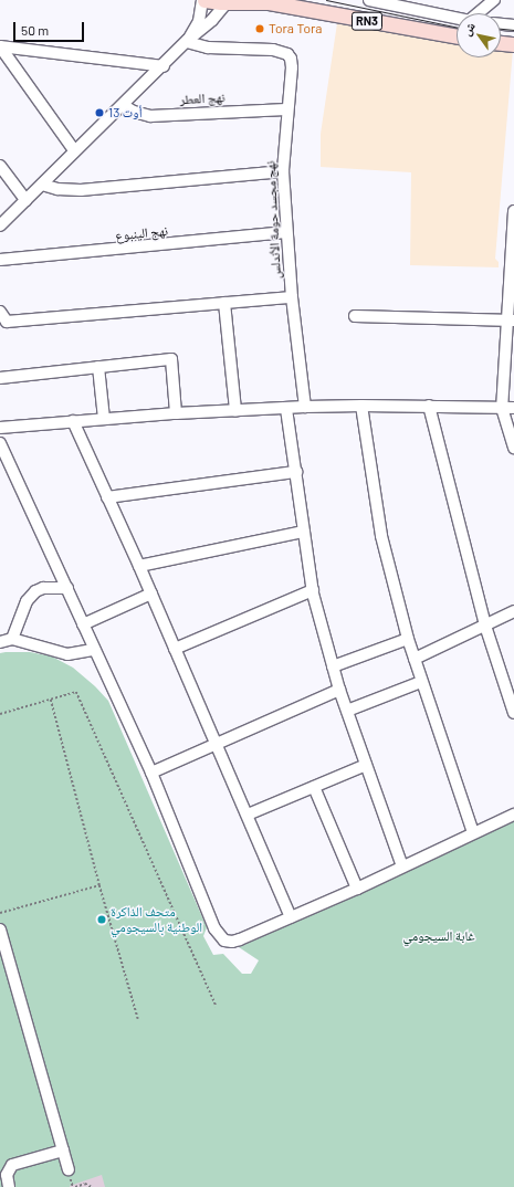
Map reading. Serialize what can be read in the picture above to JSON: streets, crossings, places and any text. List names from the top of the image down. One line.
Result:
{"streets":{"main road":["RN3"],"street":["نهج العطر","نهج مجسد حومة الأندلس","نهج الينبوع"]},"crossings":[["نهج العطر","نهج مجسد حومة الأندلس"],["نهج مجسد حومة الأندلس","نهج الينبوع"]],"parks":["غابة السيجومي"],"places":["Tora Tora","13 أوت","متحف الذاكرة الوطنية بالسيجومي"],"scale_bar":"50 m","north":"top left"}
